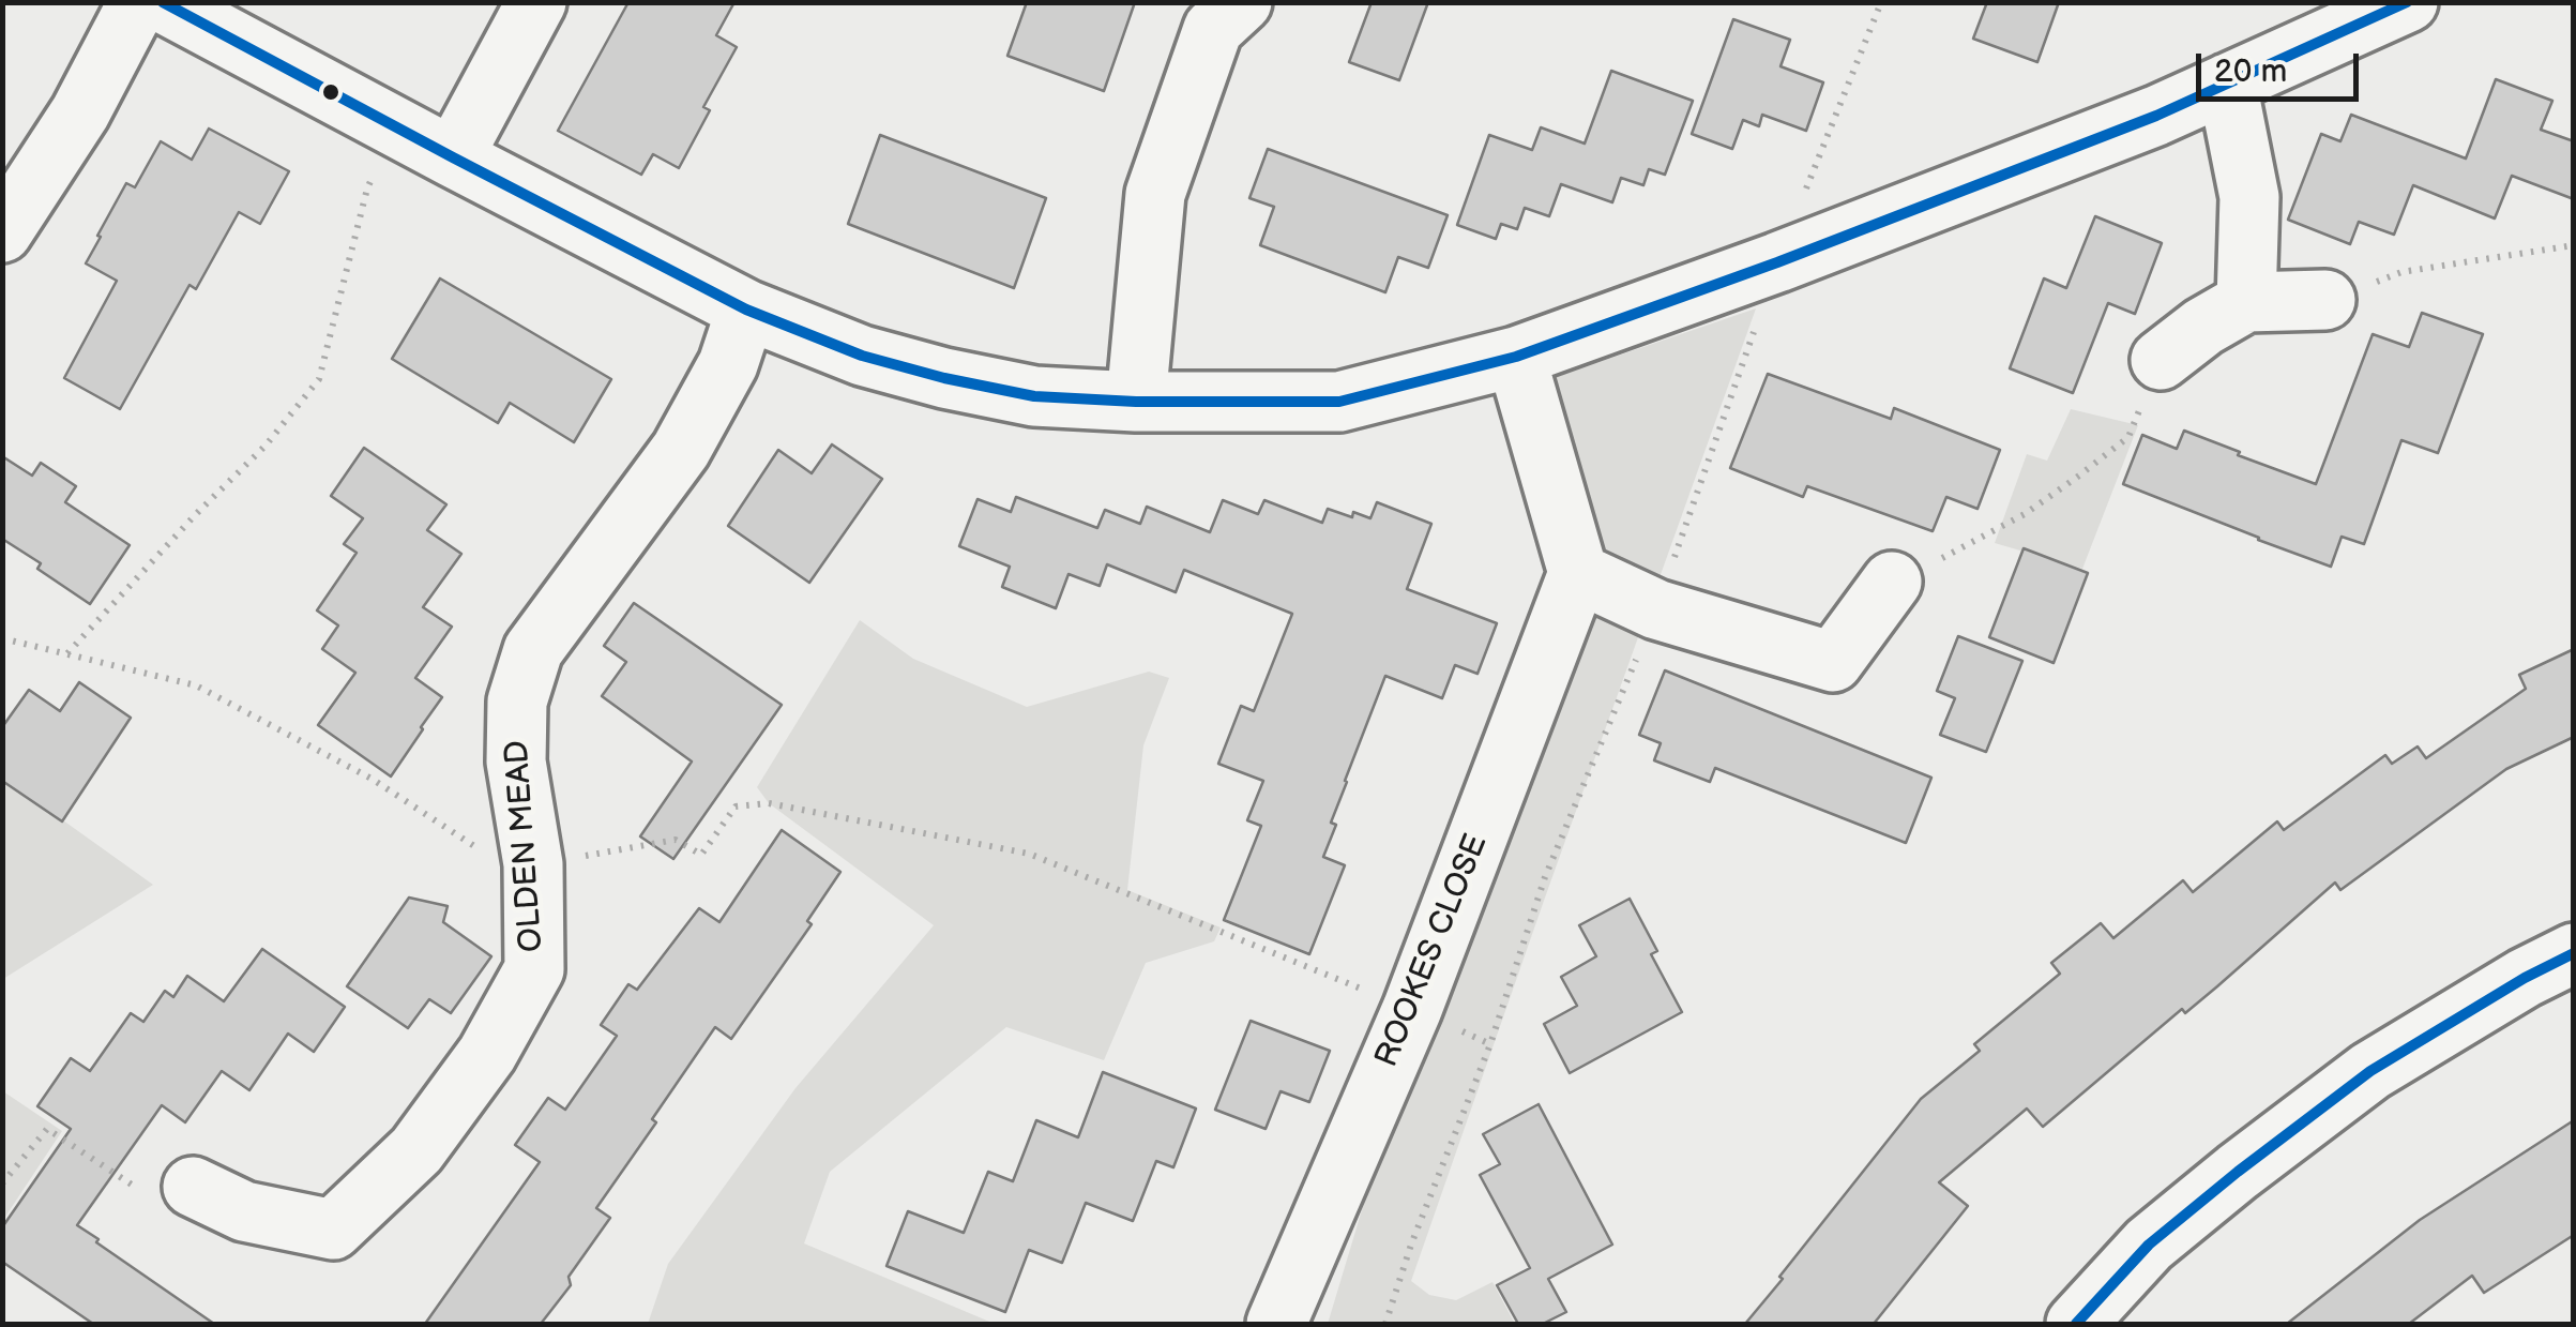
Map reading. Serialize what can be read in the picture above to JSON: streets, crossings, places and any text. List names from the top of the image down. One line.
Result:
{"streets":{"street":["OLDEN MEAD","ROOKES CLOSE"]},"scale_bar":"20 m"}
